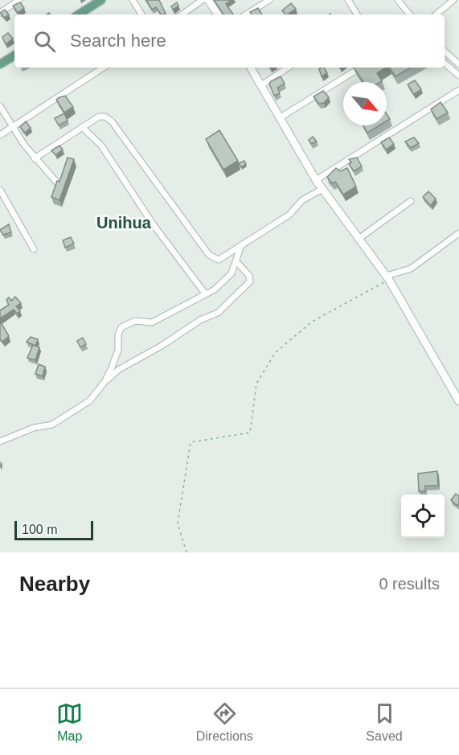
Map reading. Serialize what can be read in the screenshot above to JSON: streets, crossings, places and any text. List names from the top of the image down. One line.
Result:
{"districts":["Unihua"],"scale_bar":"100 m","north":"bottom right","page":{"search":"Search here","scale":"100 m","heading":["Nearby","0 results"],"nav":["Map","Directions","Saved"]}}
